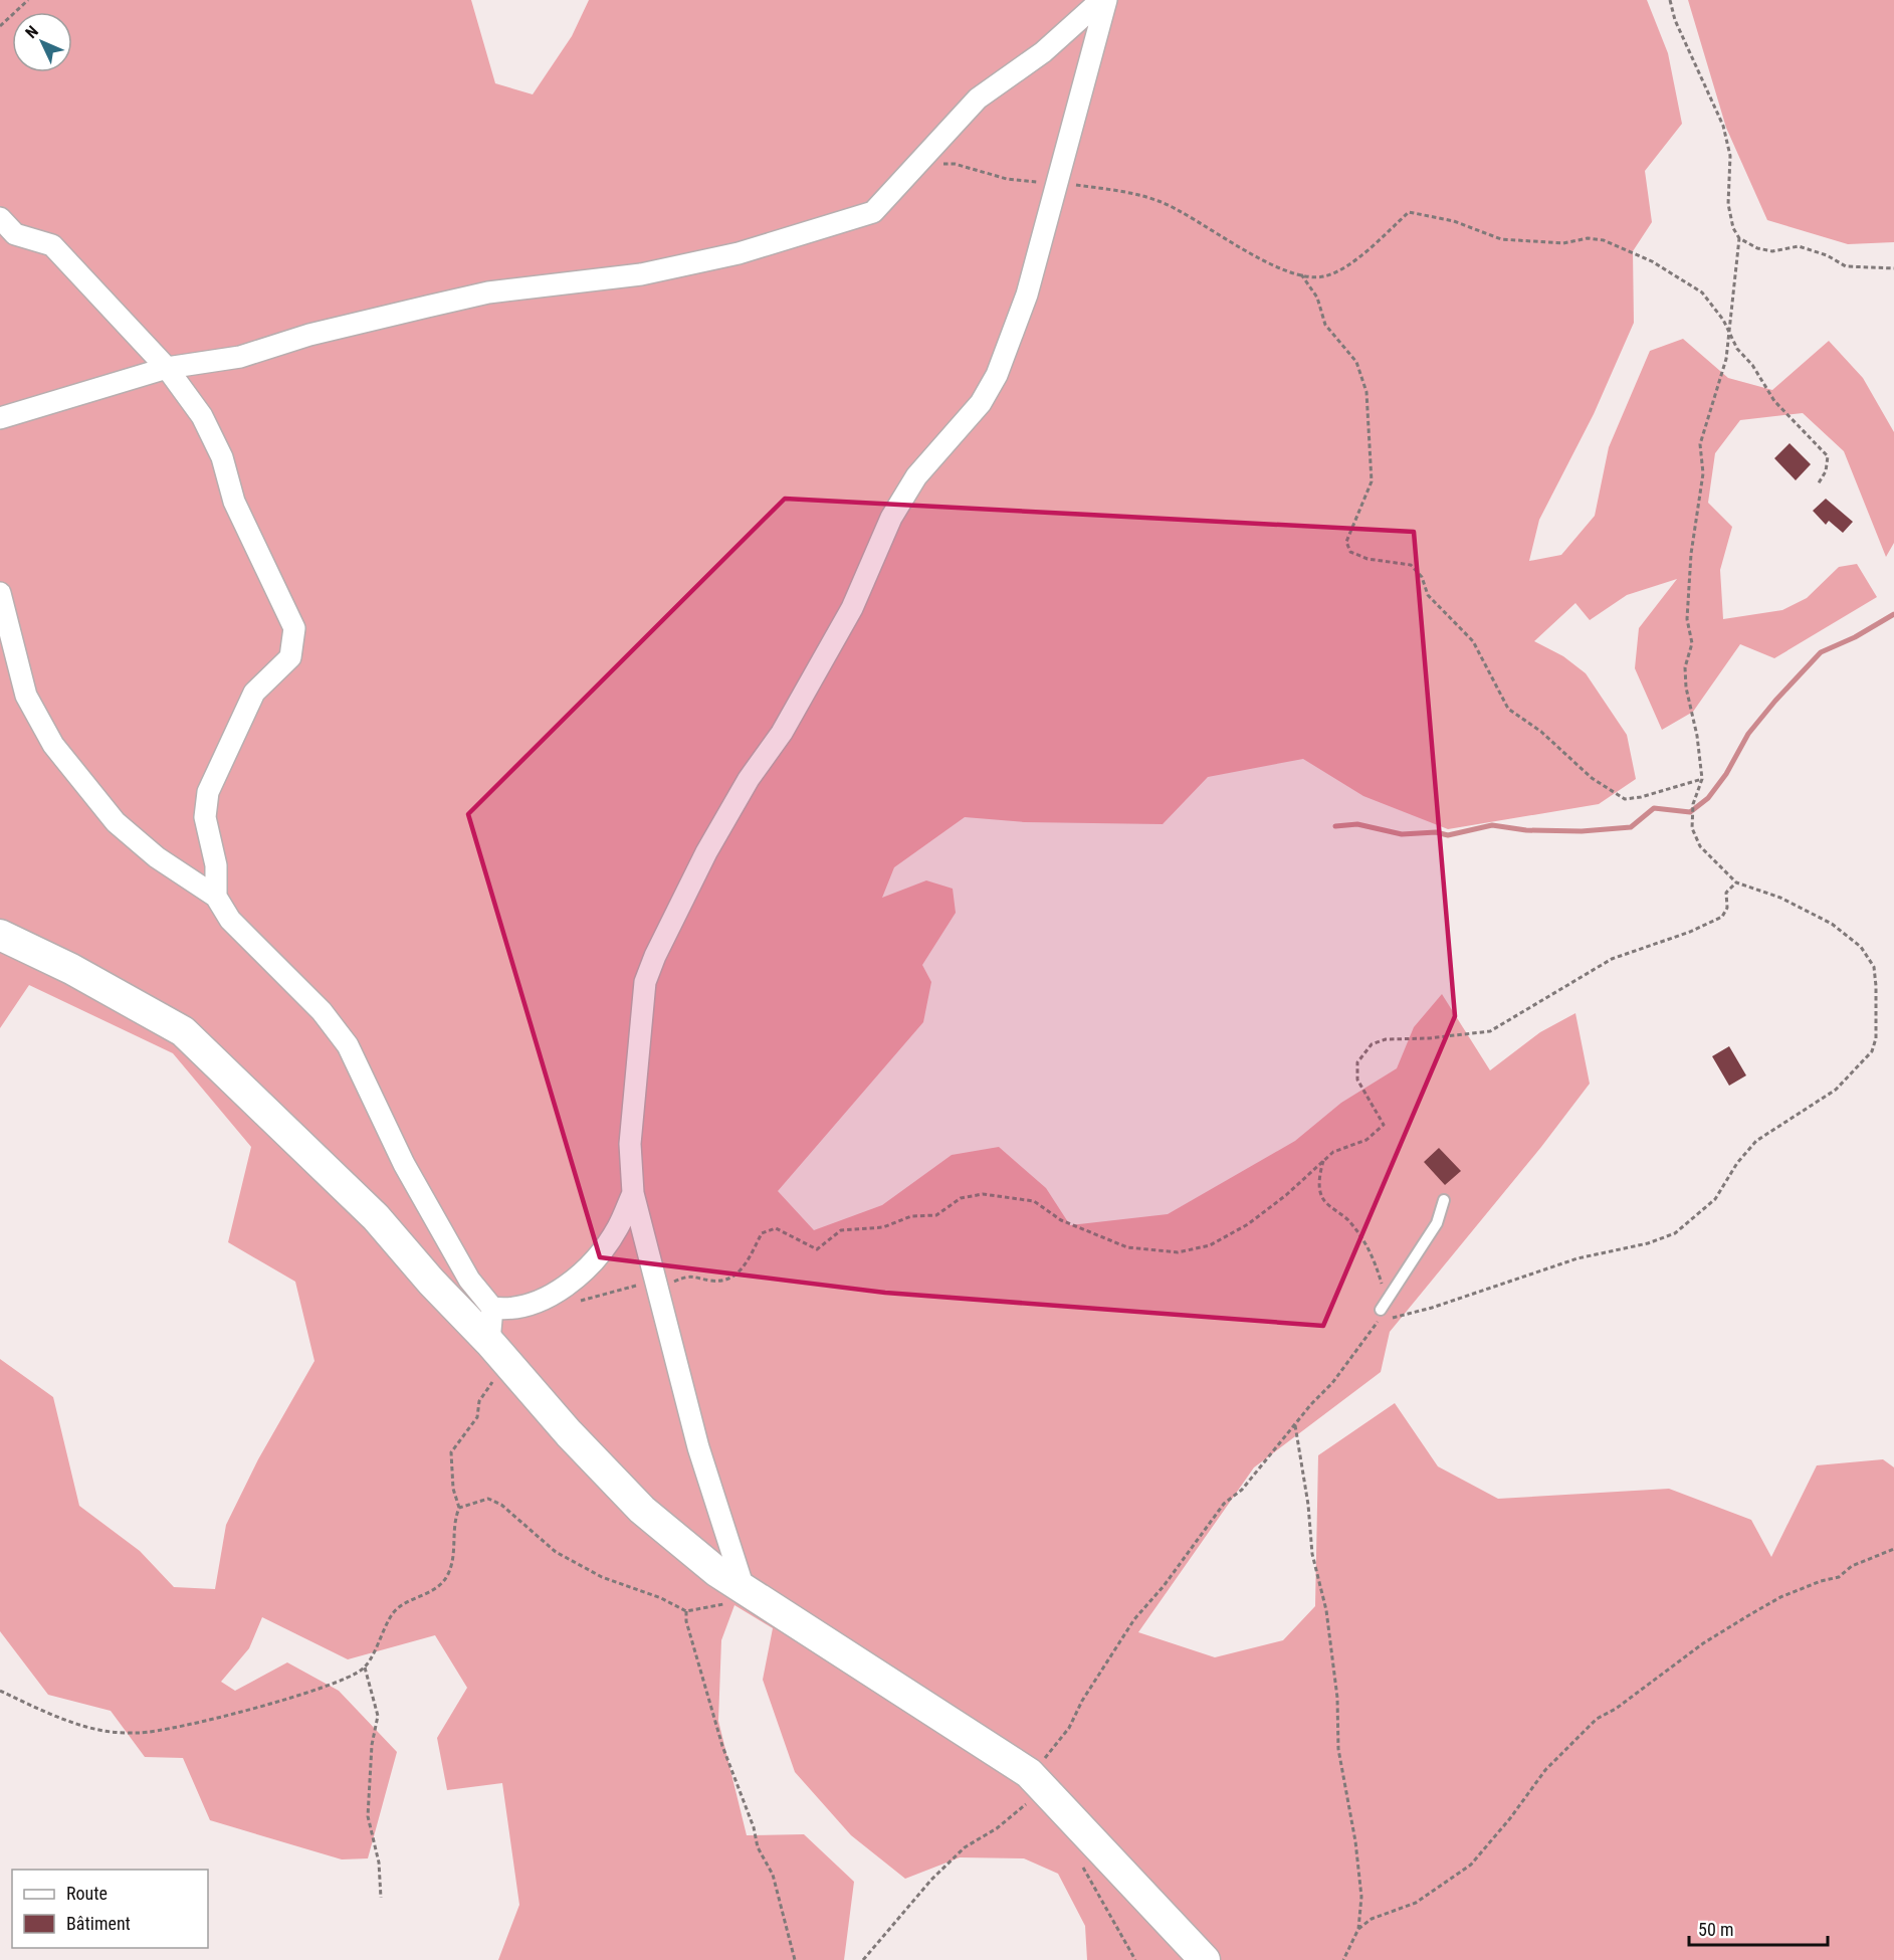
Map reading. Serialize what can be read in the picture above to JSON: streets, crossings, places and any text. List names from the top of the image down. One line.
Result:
{"legend":["Route","Bâtiment"],"scale_bar":"50 m","north":"top left"}
